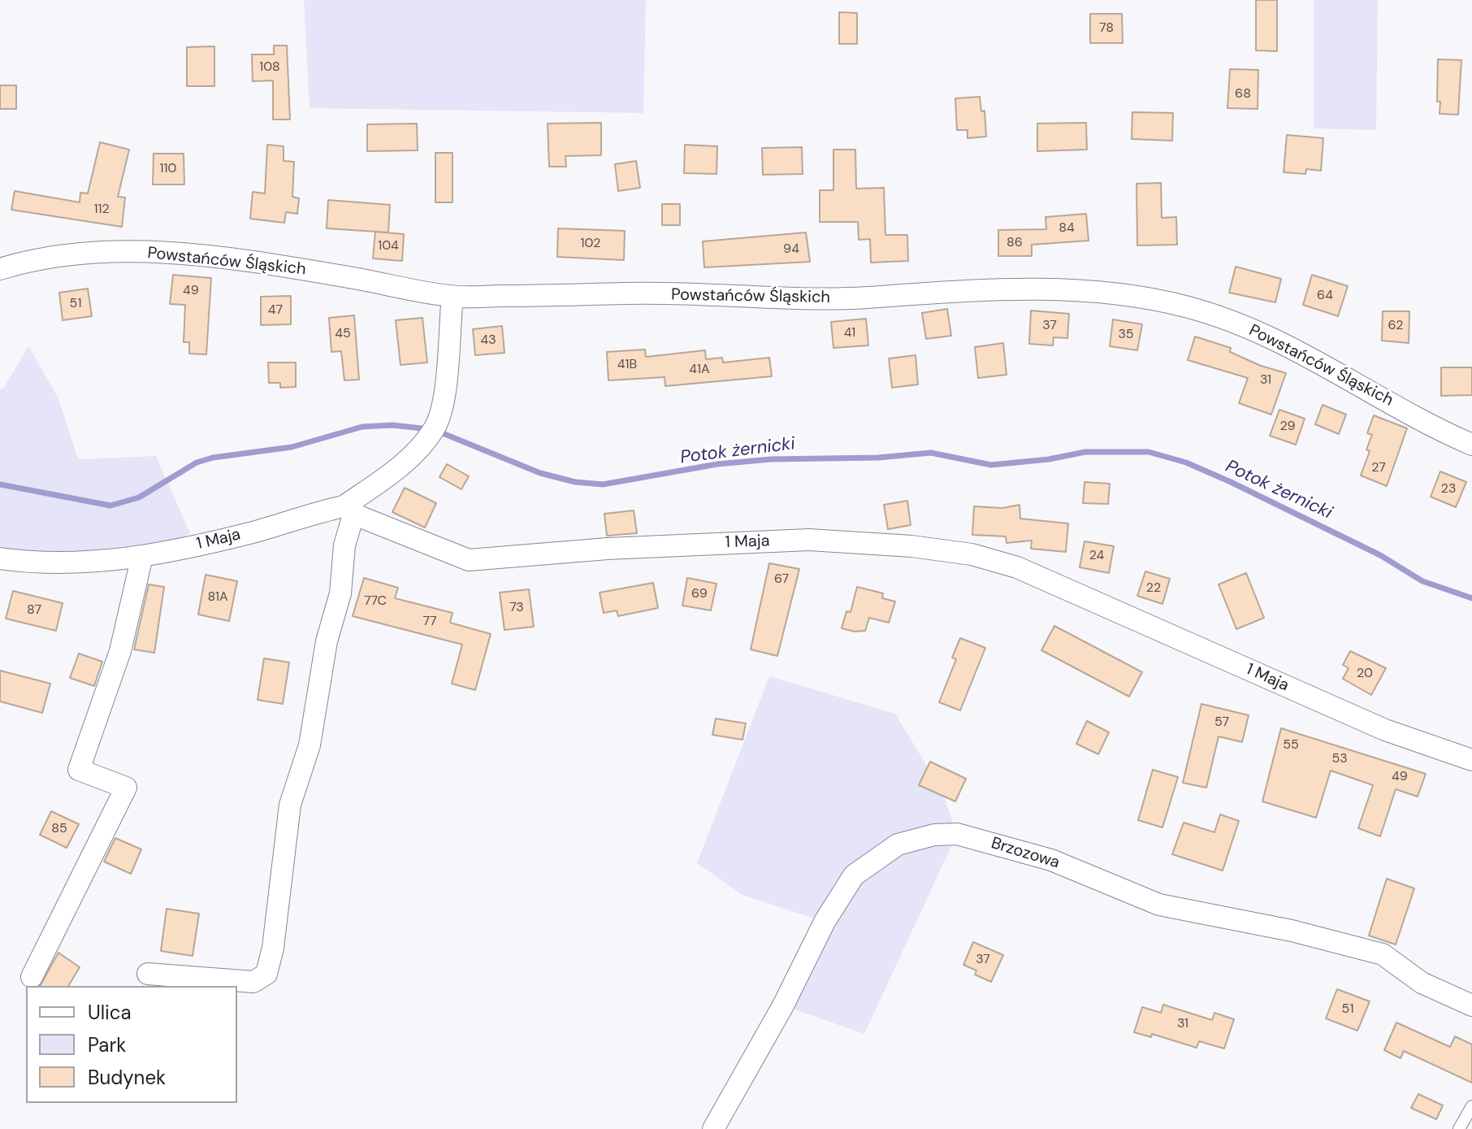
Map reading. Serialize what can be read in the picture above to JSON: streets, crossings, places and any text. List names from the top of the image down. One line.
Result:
{"streets":{"street":["Powstańców Śląskich","1 Maja","Brzozowa"]},"water":["Potok żernicki"],"house_numbers":["78","108","68","110","112","84","86","102","104","94","49","64","51","47","37","62","41","45","35","43","41B","41A","31","29","27","23","24","67","22","69","81A","77C","73","87","77","20","57","55","53","49","85","37","51","31"],"legend":["Ulica","Park","Budynek"]}
